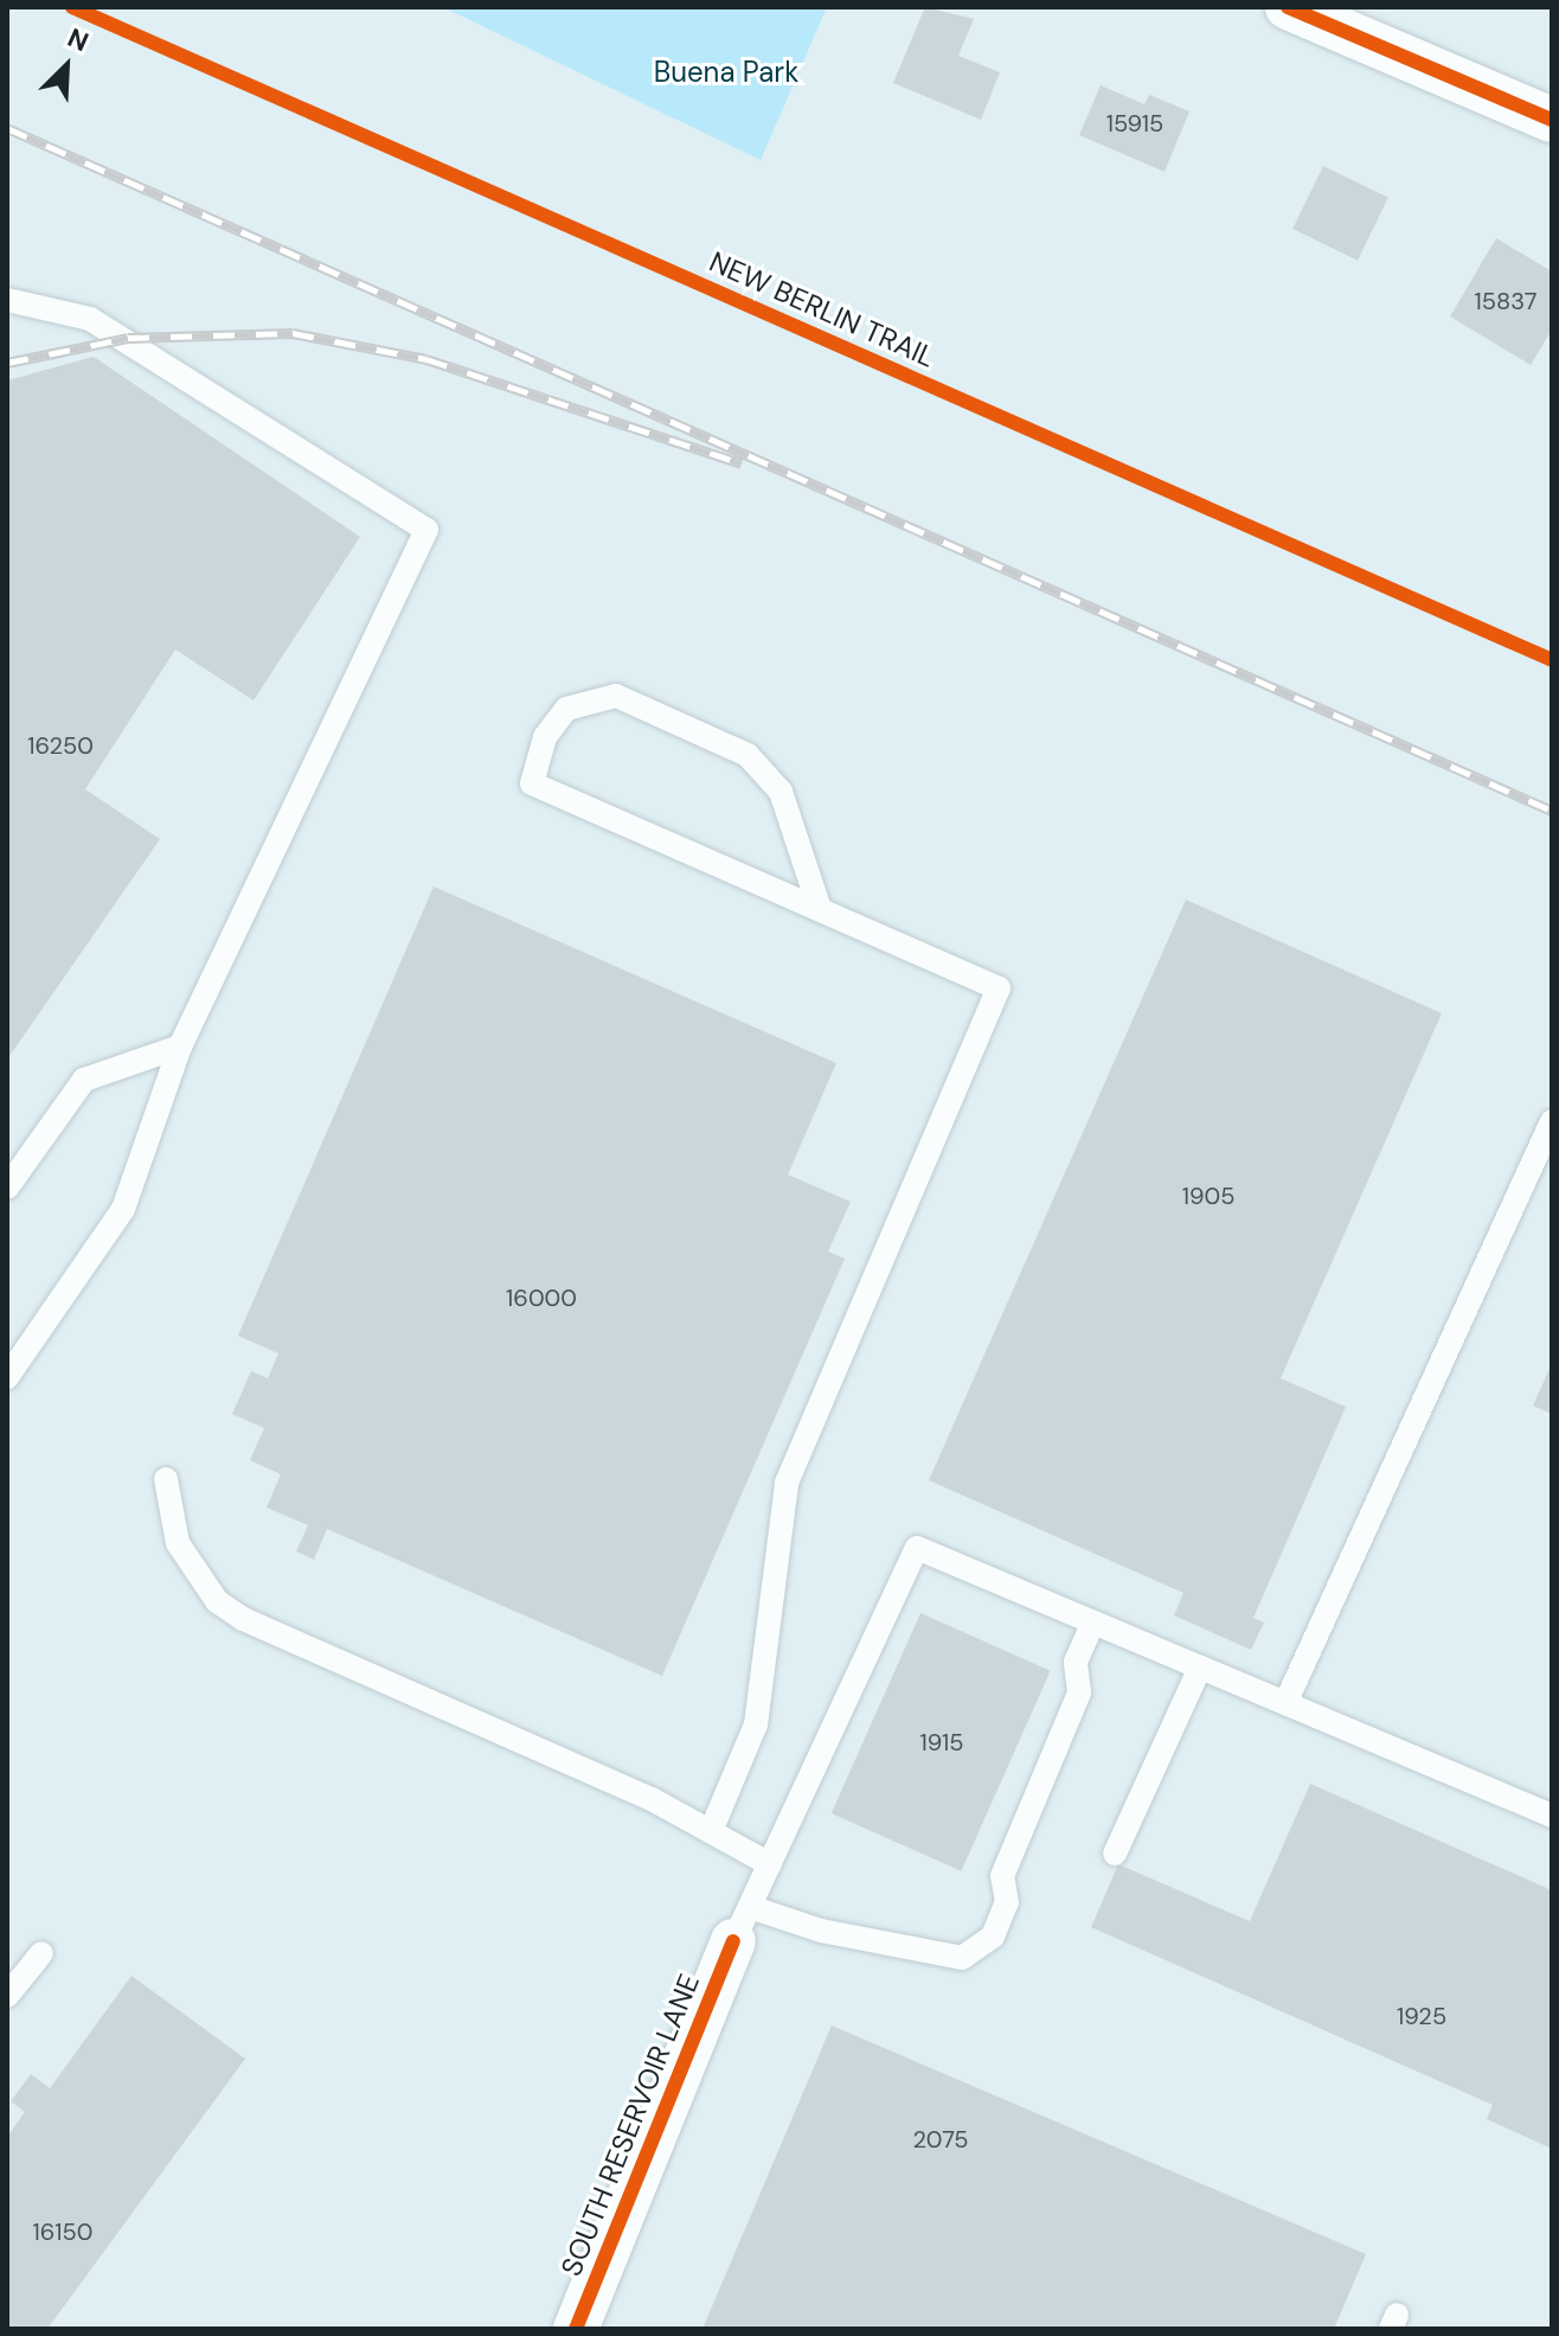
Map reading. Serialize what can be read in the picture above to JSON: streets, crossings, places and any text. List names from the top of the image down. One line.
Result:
{"streets":{"street":["SOUTH RESERVOIR LANE"],"cycle path":["NEW BERLIN TRAIL"]},"parks":["Buena Park"],"house_numbers":["15915","15837","16250","1905","16000","1915","1925","2075","16150"],"north":"top right"}
